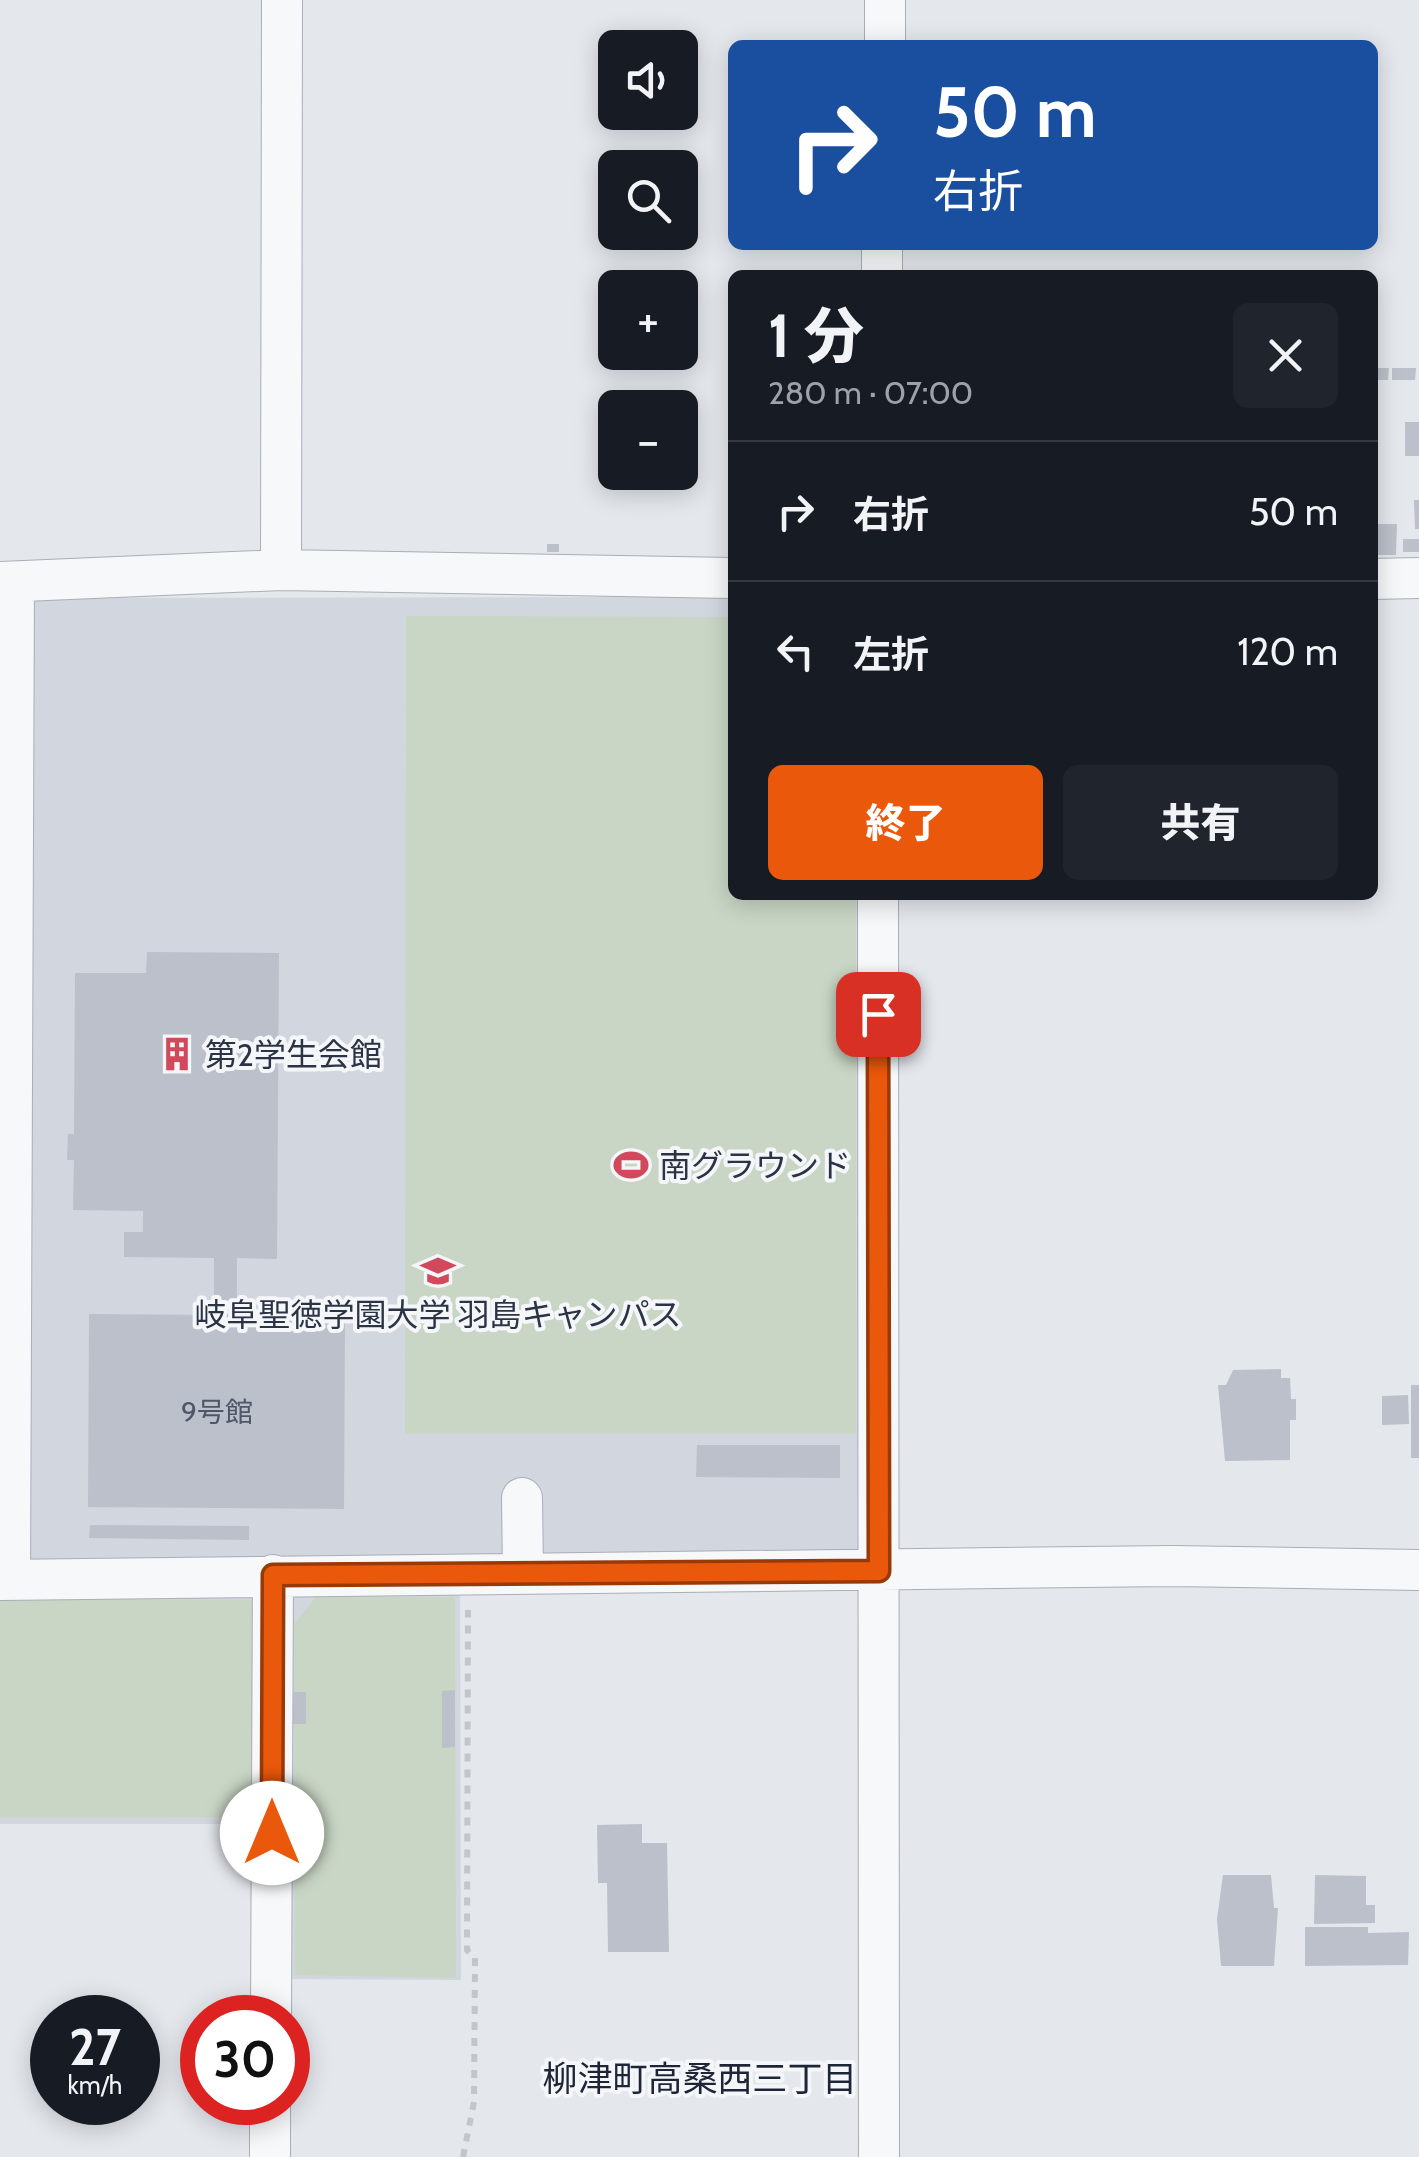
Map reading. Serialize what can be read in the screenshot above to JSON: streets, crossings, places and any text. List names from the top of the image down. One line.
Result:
{"districts":["柳津町高桑西三丁目"],"places":{"building":["第2学生会館"],"sports":["南グラウンド"],"school or university":["岐阜聖徳学園大学 羽島キャンパス"]},"house_numbers":["9号館"],"page":{"map_buttons":["+","−"],"turn":["50 m","右折"],"heading":["1 分","280 m · 07:00"],"list":[{"name":"右折","value":"50 m"},{"name":"左折","value":"120 m"}],"buttons":["終了","共有"],"speed":"27 km/h","limit":"30"}}
